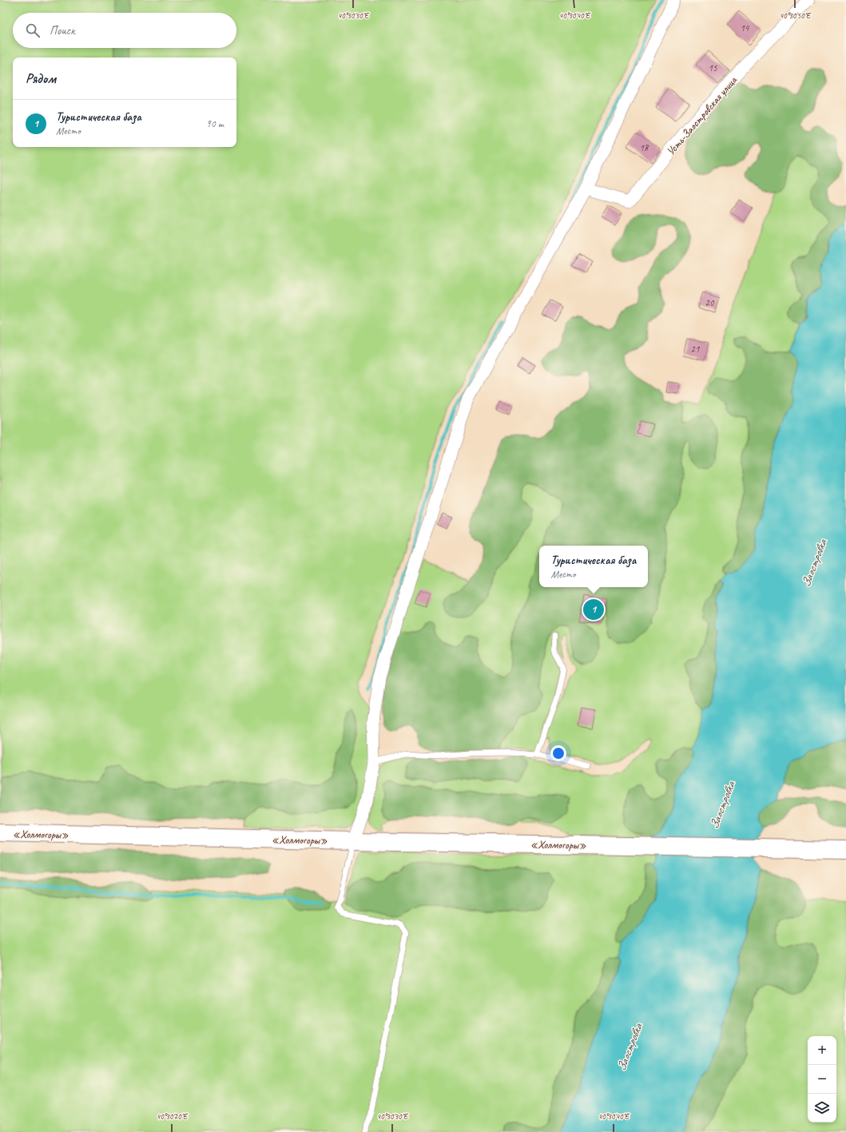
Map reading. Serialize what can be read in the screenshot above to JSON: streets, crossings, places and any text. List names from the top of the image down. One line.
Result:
{"streets":{"highway":["«Холмогоры»"],"street":["Усть-Заостровская улица"]},"water":["Заостровка"],"house_numbers":["14","15","18","20","21"],"page":{"search":"Поиск","heading":"Рядом","list":[{"mark":"1","name":"Туристическая база","note":"Место","value":"90 m"}],"popup":["Туристическая база","Место"],"pins":"1","map_buttons":["+","−"]},"coordinates":["40°30'30\"E","40°30'40\"E","40°30'50\"E","40°30'20\"E"]}
